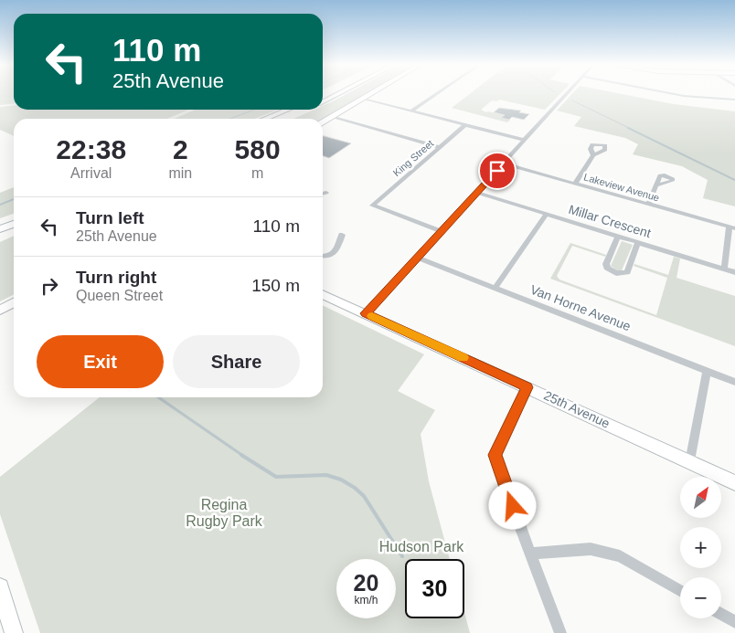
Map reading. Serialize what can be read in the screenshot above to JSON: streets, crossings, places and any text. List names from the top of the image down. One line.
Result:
{"streets":{"street":["King Street","Lakeview Avenue","Millar Crescent","Van Horne Avenue","25th Avenue"]},"parks":["Regina Rugby Park","Hudson Park"],"north":"top right","page":{"turn":["110 m","25th Avenue"],"eta":["22:38","Arrival","2","min","580","m"],"list":[{"name":"Turn left","note":"25th Avenue","value":"110 m"},{"name":"Turn right","note":"Queen Street","value":"150 m"}],"buttons":["Exit","Share"],"map_buttons":["+","−"],"speed":"20 km/h","limit":"30"}}
